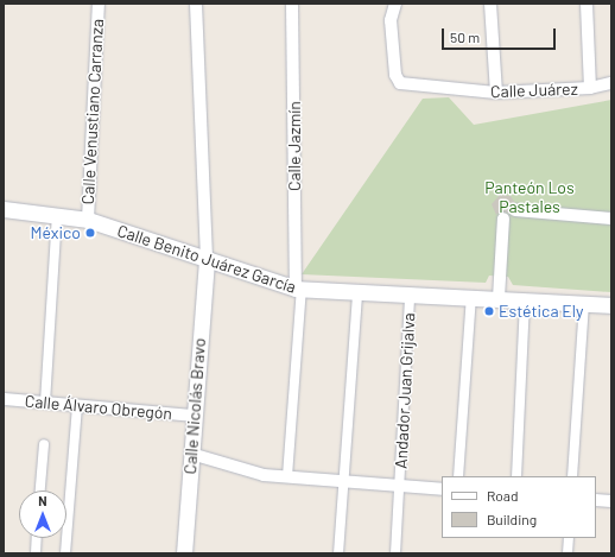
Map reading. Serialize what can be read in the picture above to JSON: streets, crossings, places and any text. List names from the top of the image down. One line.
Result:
{"streets":{"street":["Calle Juárez","Calle Venustiano Carranza","Calle Jazmín","Calle Benito Juárez García","Andador Juan Grijalva","Calle Nicolás Bravo","Calle Álvaro Obregón"]},"crossings":[["Calle Venustiano Carranza","Calle Benito Juárez García"],["Calle Jazmín","Calle Benito Juárez García"],["Calle Benito Juárez García","Andador Juan Grijalva"],["Calle Benito Juárez García","Calle Nicolás Bravo"],["Calle Nicolás Bravo","Calle Álvaro Obregón"]],"parks":["Panteón Los Pastales"],"places":["México","Estética Ely"],"legend":["Road","Building"],"scale_bar":"50 m","north":"top"}
